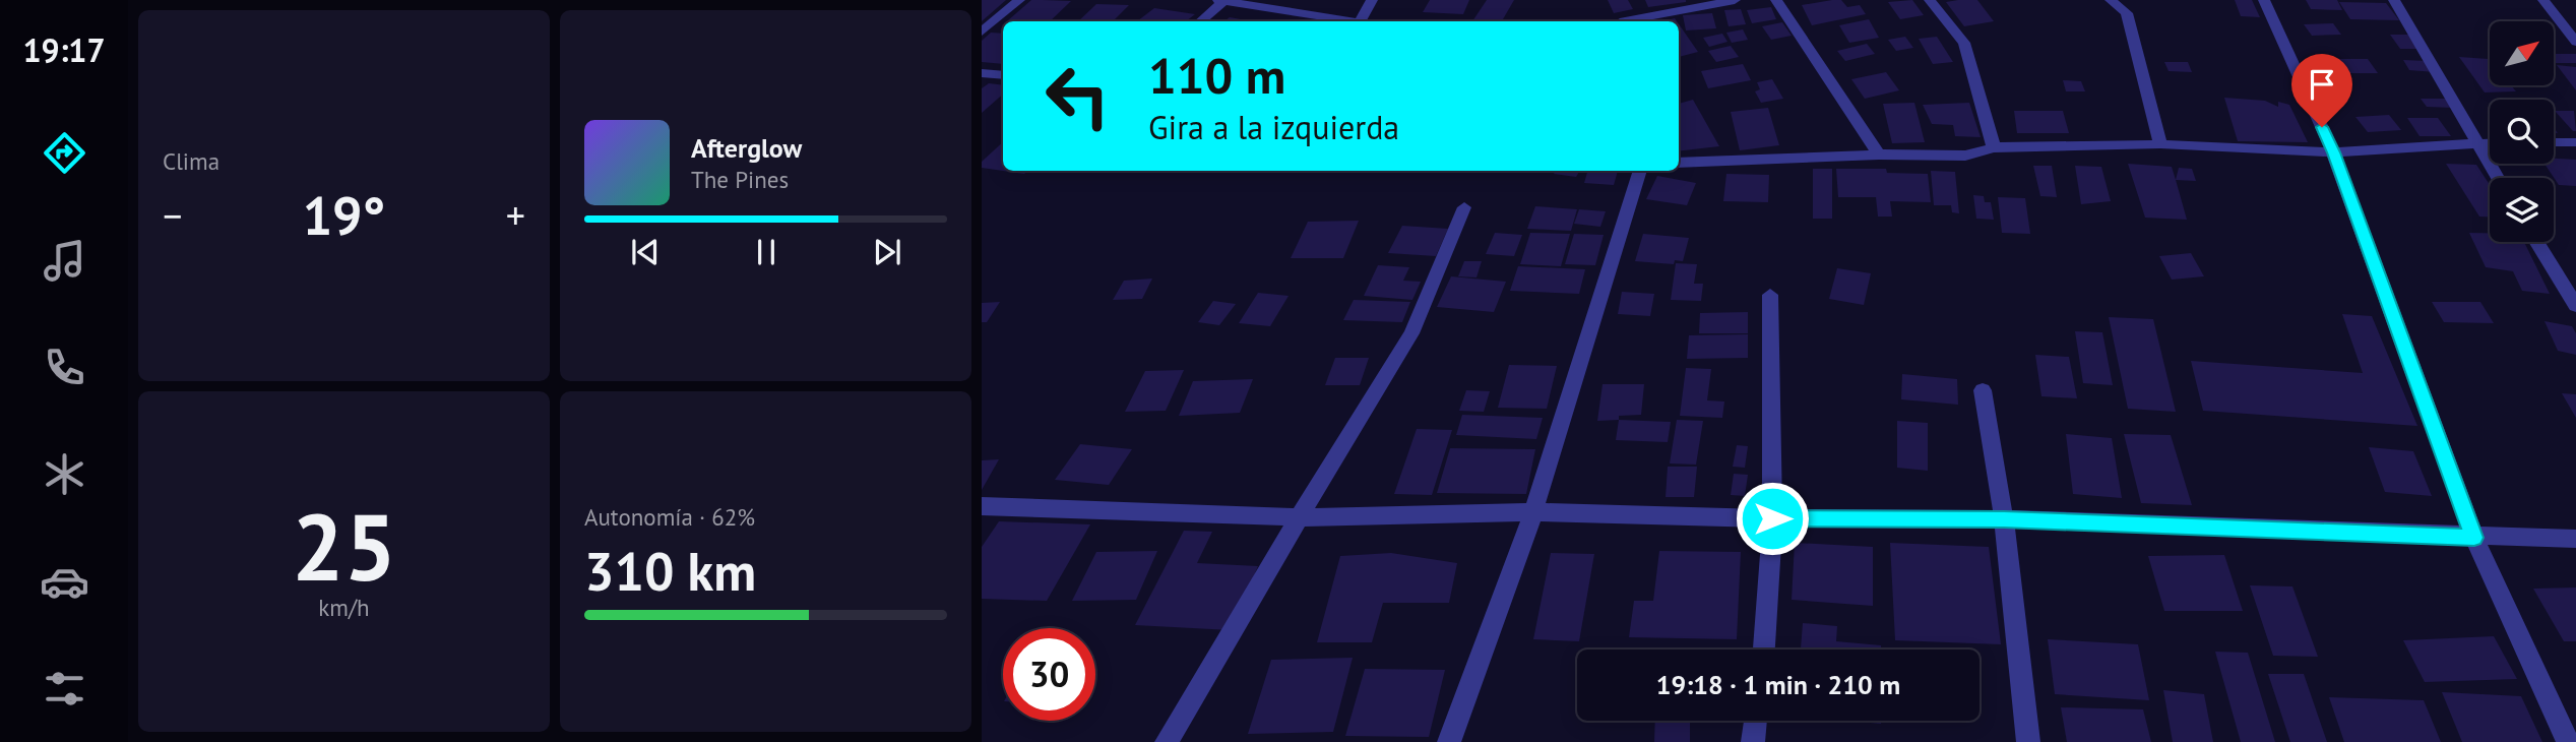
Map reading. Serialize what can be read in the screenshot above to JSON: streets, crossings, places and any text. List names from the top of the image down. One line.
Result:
{"north":"top right","page":{"tabs":"19:17","tile":["Clima",["25","km/h"],["Autonomía · 62%","310 km"]],"turn":["110 m","Gira a la izquierda"],"song":["Afterglow","The Pines"],"heat":["−","19°","+"],"limit":"30","trip":"19:18 · 1 min · 210 m"}}
